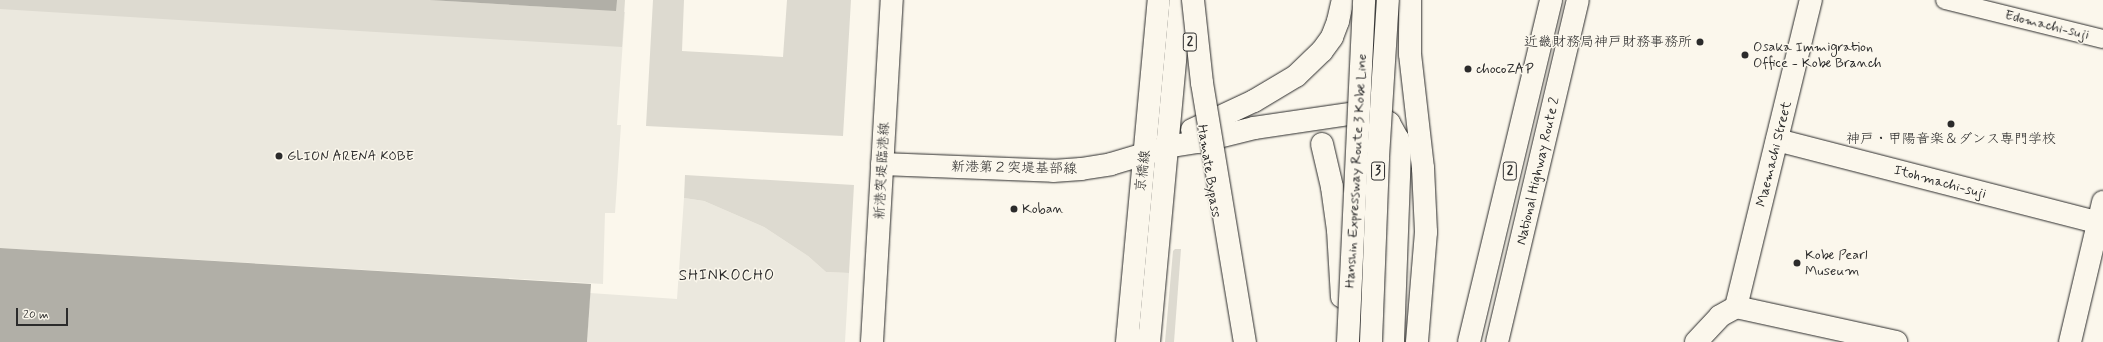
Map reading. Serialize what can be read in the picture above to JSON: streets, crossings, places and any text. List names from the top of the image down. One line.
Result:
{"streets":{"main road":["2","Maemachi Street","新港第２突堤基部線","新港突堤臨港線","京橋線","Hamate Bypass","Hanshin Expressway Route 3 Kobe Line","3","National Highway Route 2","Itohmachi-suji"],"street":["Edomachi-suji"]},"crossings":[["Maemachi Street","Itohmachi-suji"],["新港第２突堤基部線","新港突堤臨港線"],["新港第２突堤基部線","京橋線"],["新港第２突堤基部線","3"],["京橋線","3"]],"districts":["SHINKOCHO"],"places":["近畿財務局神戸財務事務所","Osaka Immigration Office - Kobe Branch","chocoZAP","神戸・甲陽音楽＆ダンス専門学校","GLION ARENA KOBE","Koban","Kobe Pearl Museum"],"scale_bar":"20 m"}
